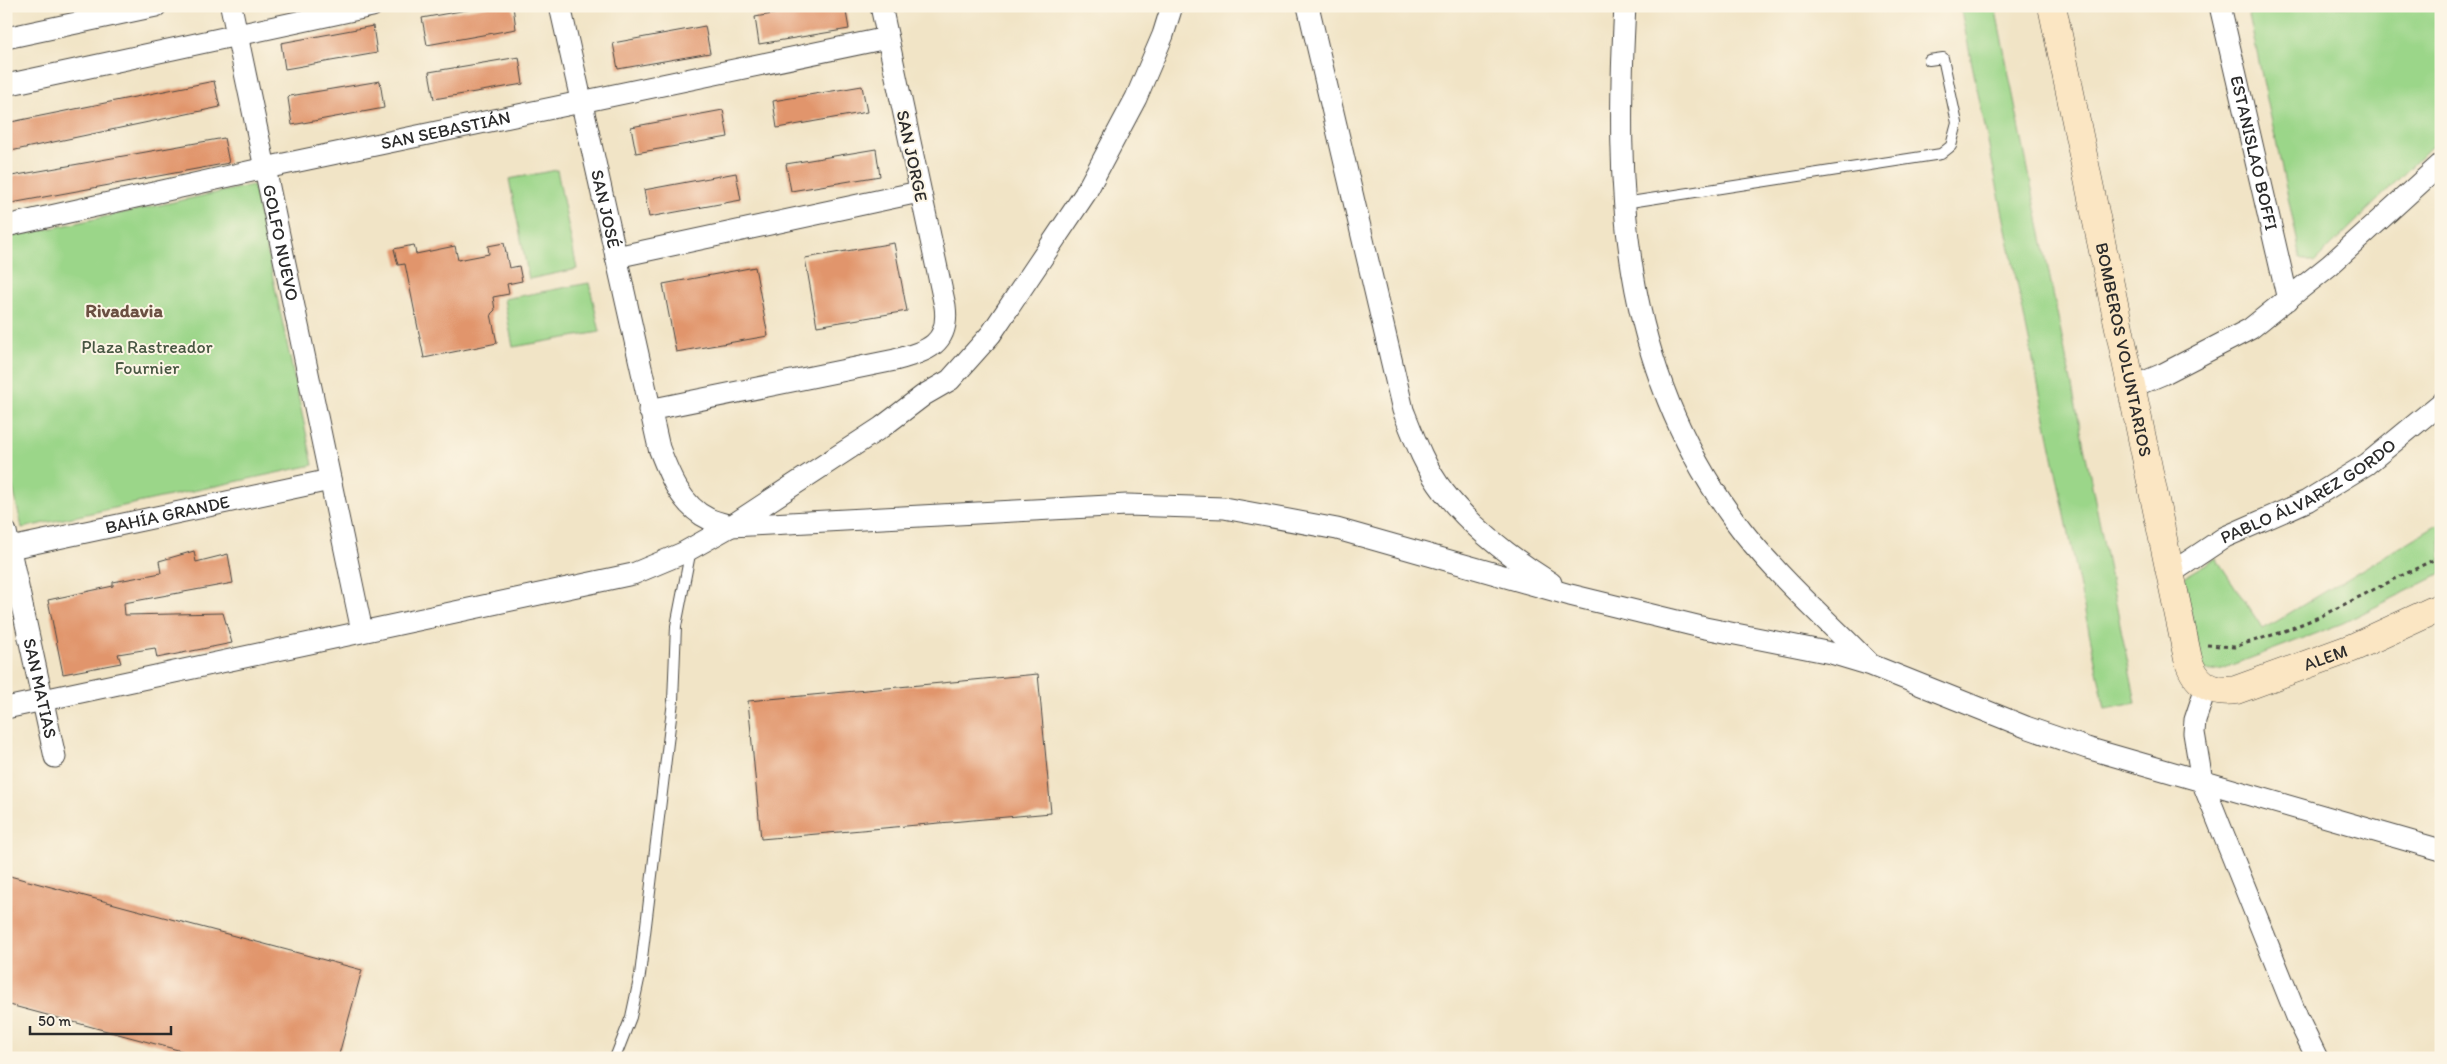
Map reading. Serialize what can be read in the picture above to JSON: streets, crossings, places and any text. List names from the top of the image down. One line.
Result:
{"streets":{"main road":["BOMBEROS VOLUNTARIOS","ALEM"],"street":["SAN SEBASTIÁN","ESTANISLAO BOFFI","SAN JORGE","SAN JOSÉ","GOLFO NUEVO","PABLO ÁLVAREZ GORDO","BAHÍA GRANDE","SAN MATIAS"]},"crossings":[["SAN SEBASTIÁN","SAN JORGE"],["SAN SEBASTIÁN","SAN JOSÉ"],["SAN SEBASTIÁN","GOLFO NUEVO"],["SAN JORGE","SAN JOSÉ"],["GOLFO NUEVO","BAHÍA GRANDE"],["BOMBEROS VOLUNTARIOS","PABLO ÁLVAREZ GORDO"],["BOMBEROS VOLUNTARIOS","ALEM"],["BAHÍA GRANDE","SAN MATIAS"]],"districts":["Rivadavia"],"parks":["Plaza Rastreador Fournier"],"scale_bar":"50 m"}
